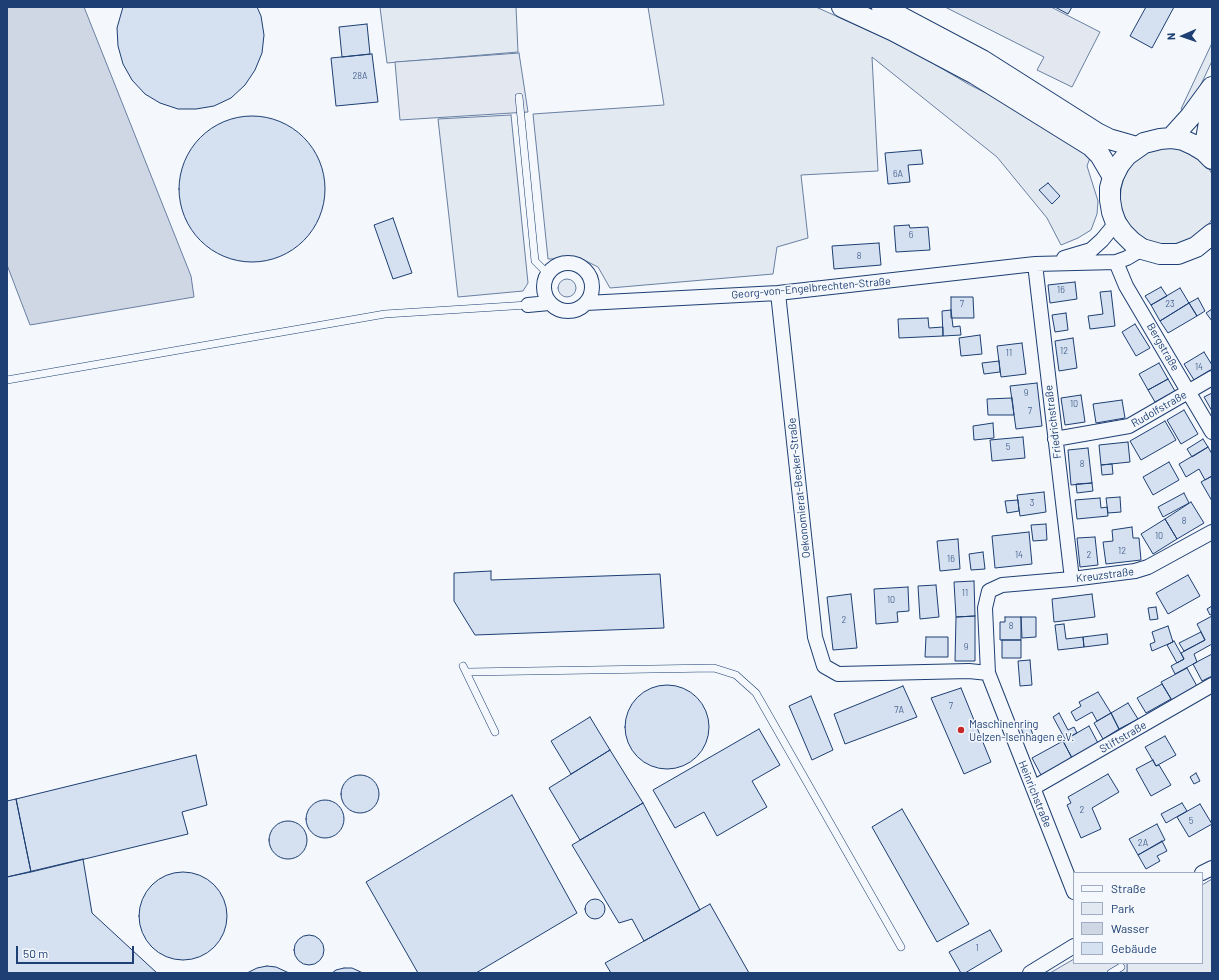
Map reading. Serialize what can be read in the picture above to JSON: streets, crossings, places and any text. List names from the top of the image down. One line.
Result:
{"streets":{"street":["Georg-von-Engelbrechten-Straße","Bergstraße","Rudolfstraße","Friedrichstraße","Oekonomierat-Becker-Straße","Kreuzstraße","Stiftstraße","Heinrichstraße"]},"crossings":[["Georg-von-Engelbrechten-Straße","Bergstraße"],["Georg-von-Engelbrechten-Straße","Friedrichstraße"],["Georg-von-Engelbrechten-Straße","Oekonomierat-Becker-Straße"],["Bergstraße","Rudolfstraße"],["Rudolfstraße","Friedrichstraße"],["Friedrichstraße","Kreuzstraße"],["Oekonomierat-Becker-Straße","Heinrichstraße"],["Kreuzstraße","Heinrichstraße"],["Stiftstraße","Heinrichstraße"]],"places":["Maschinenring Uelzen-Isenhagen e.V."],"house_numbers":["28A","6A","6","8","16","7","23","12","11","14","9","10","7","5","8","3","8","10","12","14","2","16","11","10","2","8","9","7","7A","2","5","2A","1"],"legend":["Straße","Park","Wasser","Gebäude"],"scale_bar":"50 m","north":"left"}
